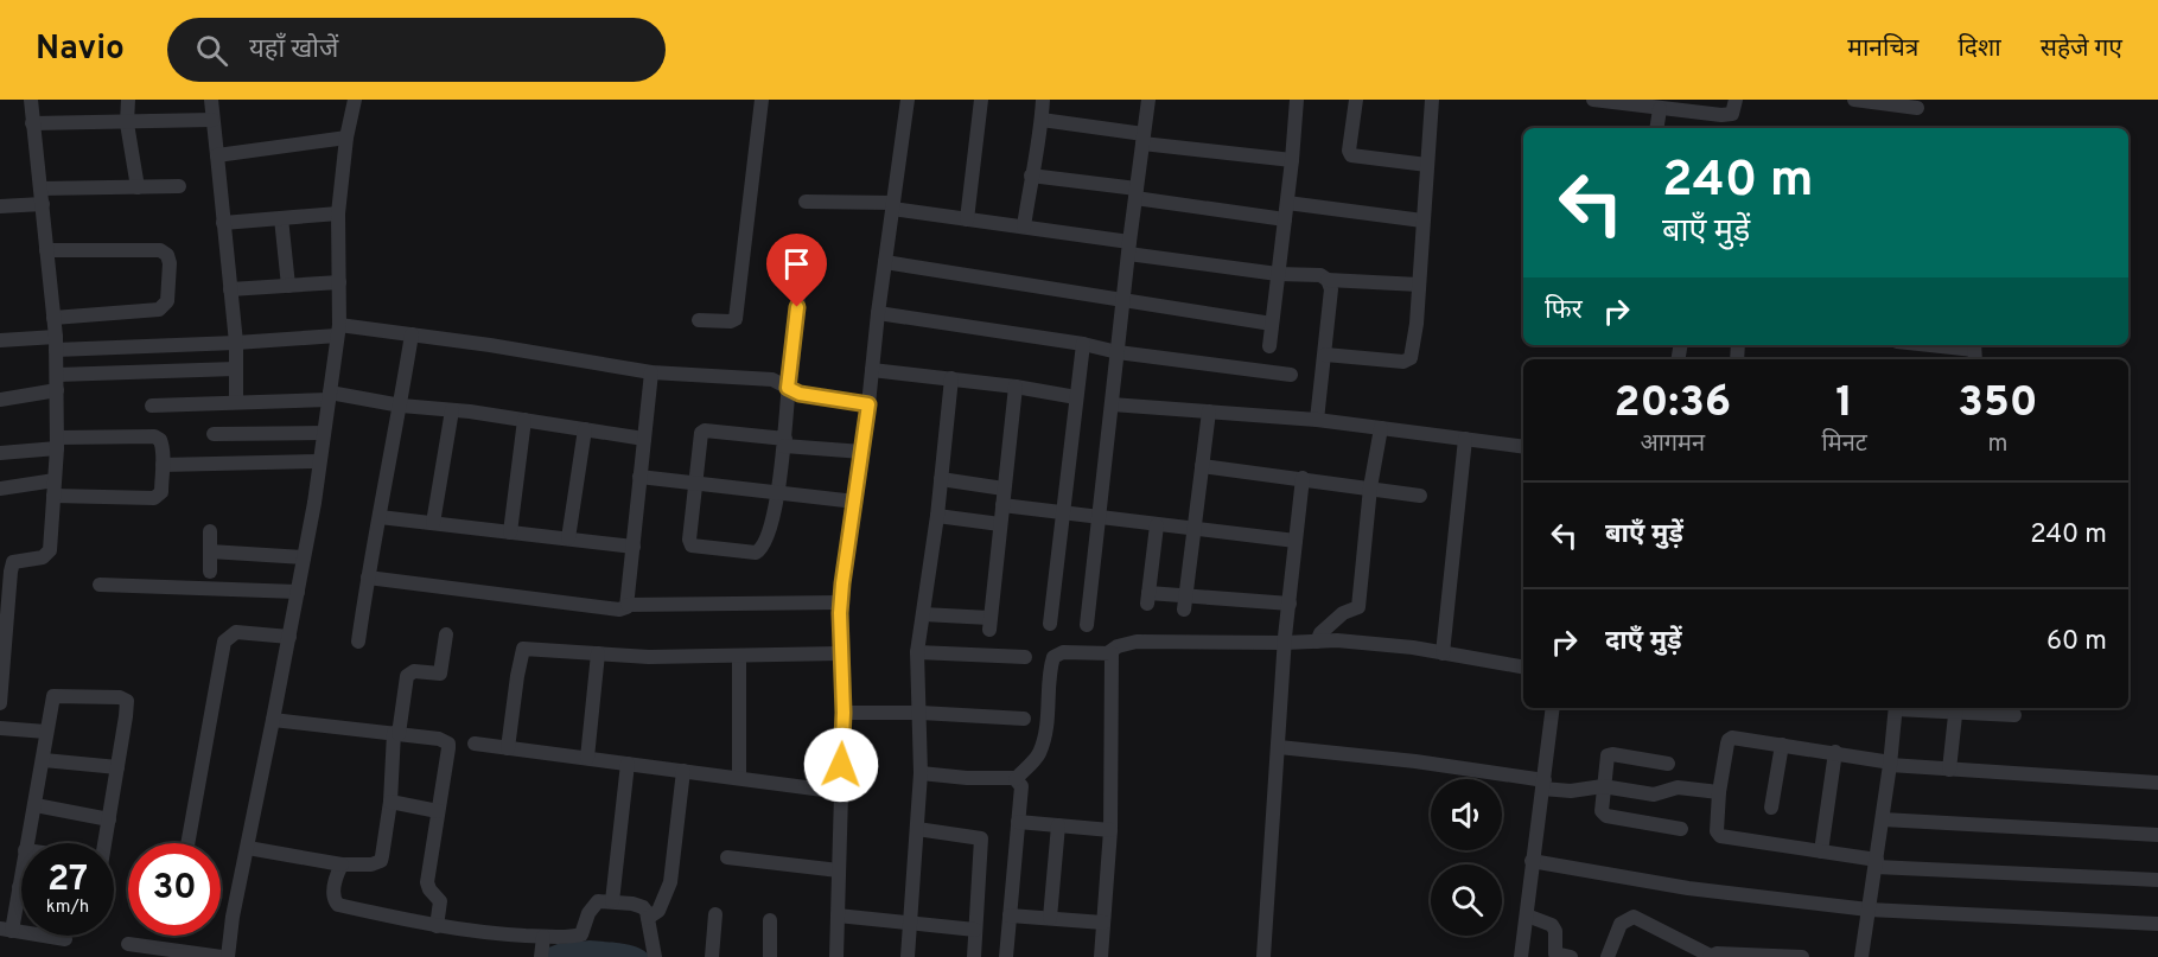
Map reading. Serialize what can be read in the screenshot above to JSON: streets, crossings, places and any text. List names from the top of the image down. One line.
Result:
{"page":{"header":"Navio","search":"यहाँ खोजें","nav":["मानचित्र","दिशा","सहेजे गए"],"turn":["240 m","बाएँ मुड़ें"],"then":"फिर","eta":["20:36","आगमन","1","मिनट","350","m"],"list":[{"name":"बाएँ मुड़ें","value":"240 m"},{"name":"दाएँ मुड़ें","value":"60 m"}],"speed":"27 km/h","limit":"30"}}
